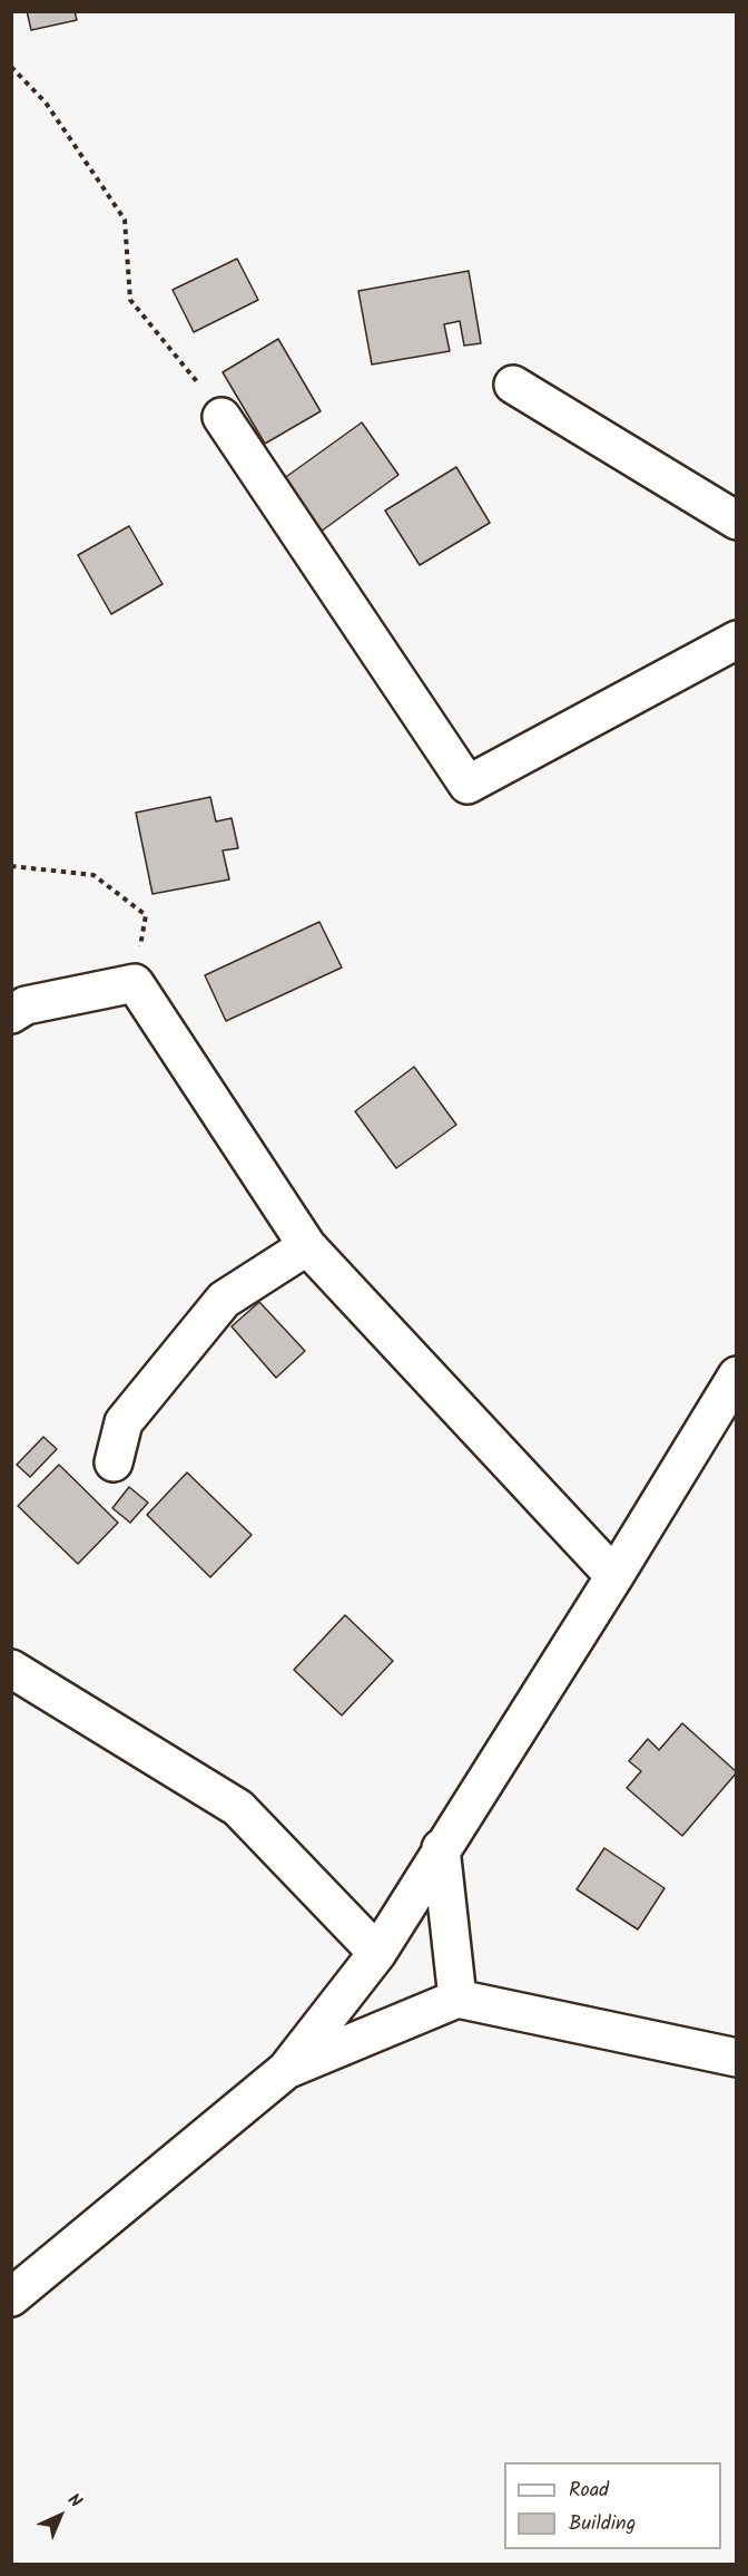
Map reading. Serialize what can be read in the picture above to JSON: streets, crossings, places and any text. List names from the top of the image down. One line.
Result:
{"legend":["Road","Building"],"north":"top right"}
